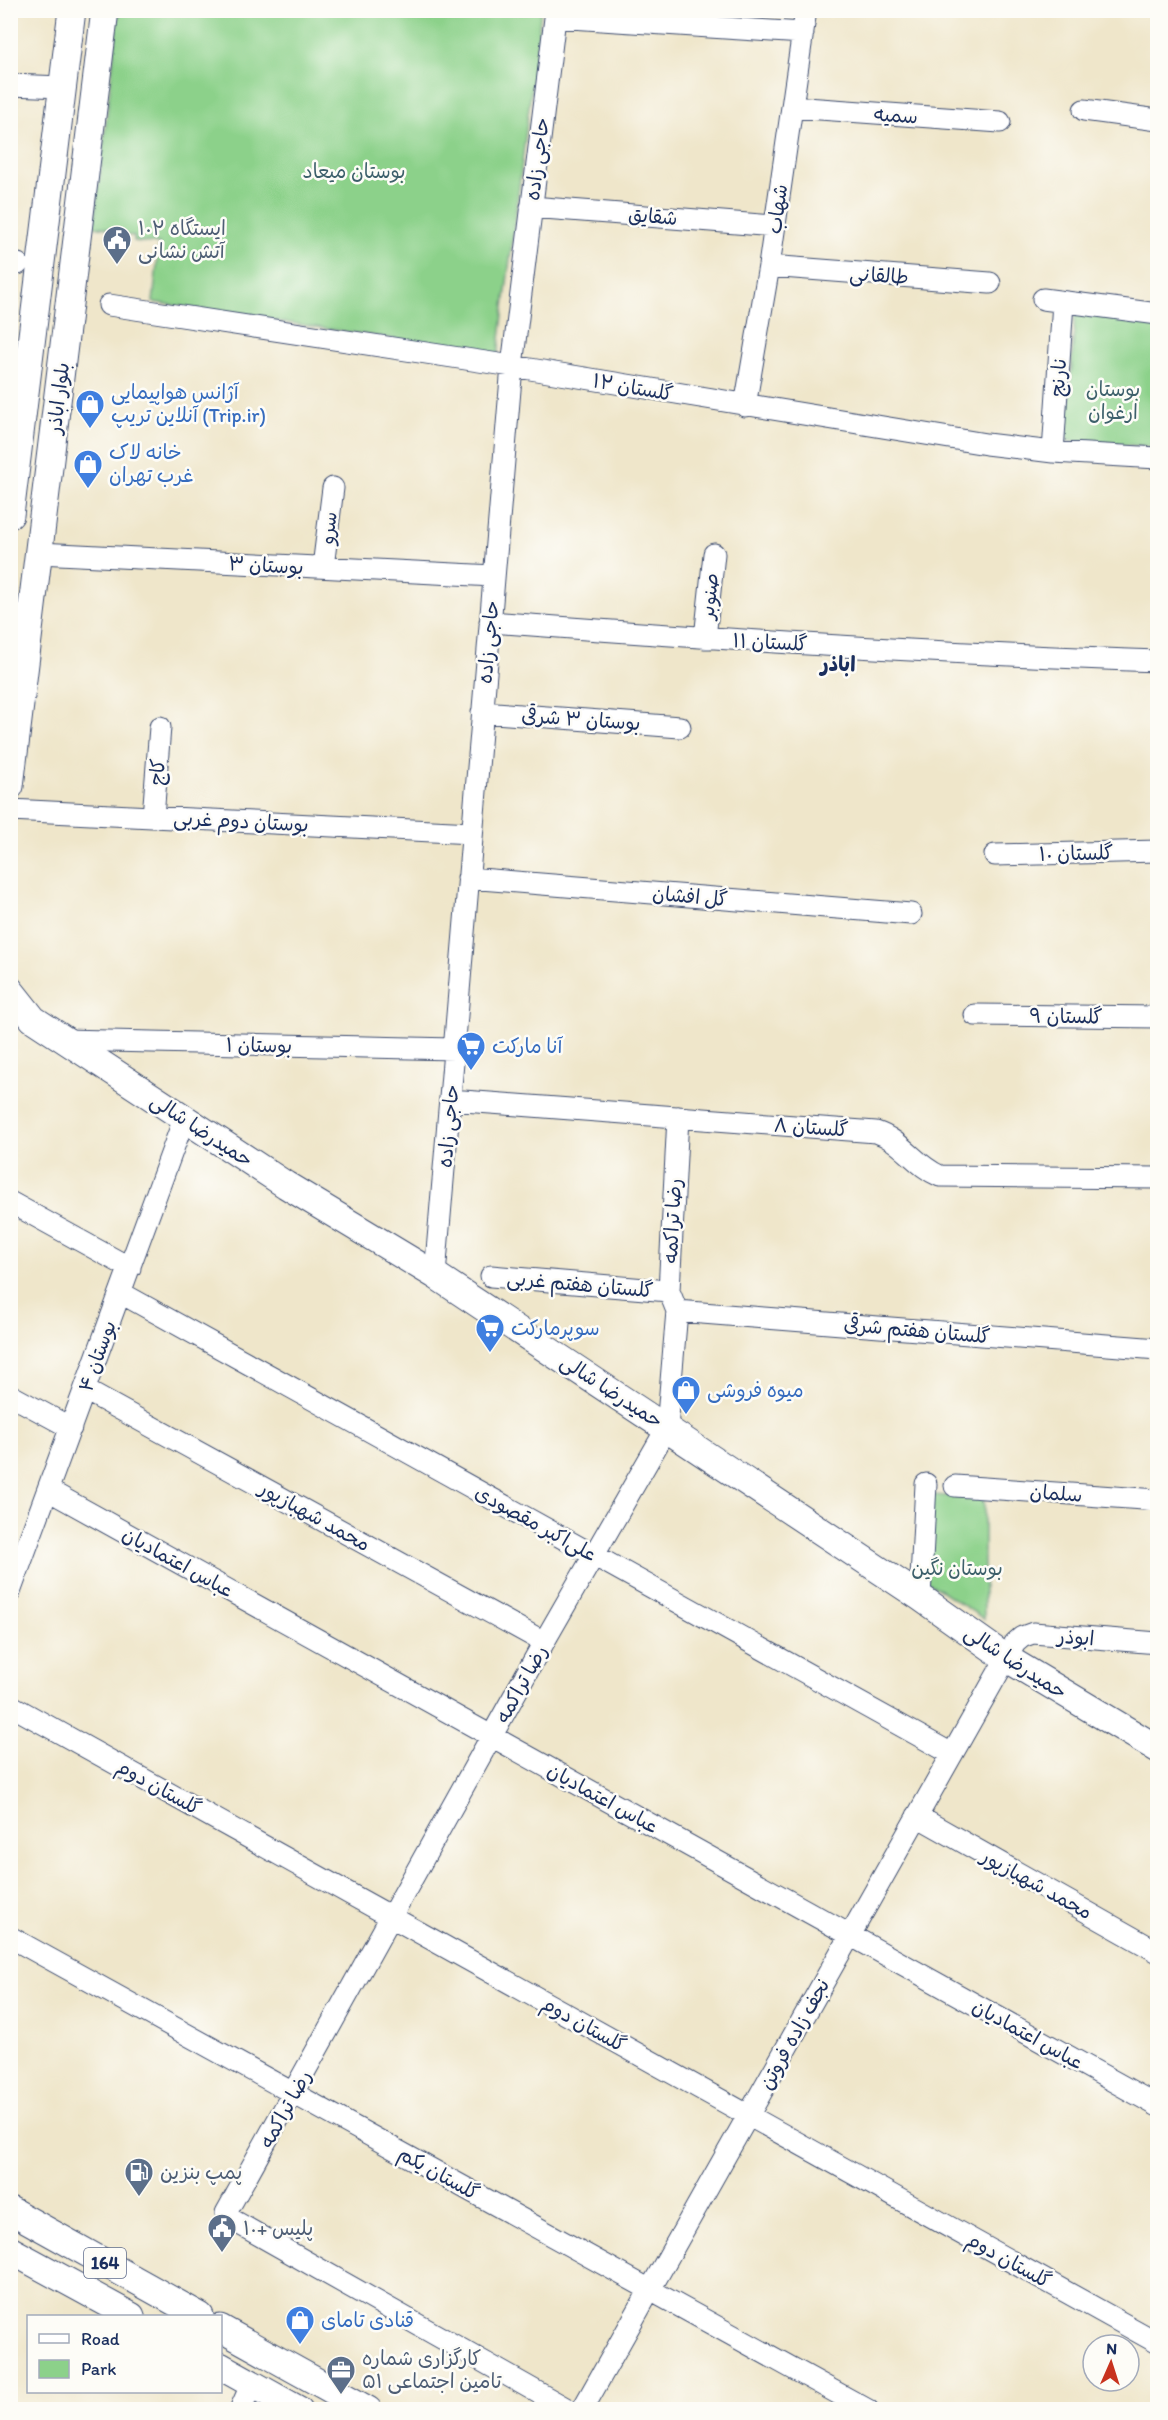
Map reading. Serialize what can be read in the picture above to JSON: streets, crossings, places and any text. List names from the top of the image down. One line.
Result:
{"streets":{"main road":["بلوار اباذر","حمیدرضا شالی","164"],"street":["سمیه","حاجی زاده","شهاب","شقایق","طالقانی","نارنج","گلستان ۱۲","سرو","بوستان ۳","صنوبر","گلستان ۱۱","بوستان ۳ شرقی","کاج","بوستان دوم غربی","گلستان ۱۰","گل افشان","گلستان ۹","بوستان ۱","گلستان ٨","رضا تراکمه","گلستان هفتم غربی","گلستان هفتم شرقی","بوستان ۴","سلمان","محمد شهبازپور","علی‌اکبر مقصودی","عباس اعتمادیان","ابوذر","گلستان دوم","نجف زاده فروتن","گلستان یکم"]},"crossings":[["سمیه","شهاب"],["حاجی زاده","شقایق"],["حاجی زاده","گلستان ۱۲"],["حاجی زاده","بوستان ۳"],["حاجی زاده","گلستان ۱۱"],["حاجی زاده","بوستان ۳ شرقی"],["حاجی زاده","بوستان دوم غربی"],["حاجی زاده","گل افشان"],["حاجی زاده","بوستان ۱"],["حاجی زاده","گلستان ٨"],["حاجی زاده","حمیدرضا شالی"],["شهاب","شقایق"],["شهاب","طالقانی"],["شهاب","گلستان ۱۲"],["نارنج","گلستان ۱۲"],["بلوار اباذر","بوستان ۳"],["سرو","بوستان ۳"],["صنوبر","گلستان ۱۱"],["کاج","بوستان دوم غربی"],["بوستان ۱","حمیدرضا شالی"],["گلستان ٨","رضا تراکمه"],["حمیدرضا شالی","رضا تراکمه"],["حمیدرضا شالی","بوستان ۴"],["حمیدرضا شالی","ابوذر"],["حمیدرضا شالی","نجف زاده فروتن"],["رضا تراکمه","گلستان هفتم غربی"],["رضا تراکمه","گلستان هفتم شرقی"],["رضا تراکمه","محمد شهبازپور"],["رضا تراکمه","علی‌اکبر مقصودی"],["رضا تراکمه","عباس اعتمادیان"],["رضا تراکمه","گلستان دوم"],["رضا تراکمه","گلستان یکم"],["بوستان ۴","محمد شهبازپور"],["بوستان ۴","علی‌اکبر مقصودی"],["بوستان ۴","عباس اعتمادیان"],["محمد شهبازپور","نجف زاده فروتن"],["علی‌اکبر مقصودی","نجف زاده فروتن"],["عباس اعتمادیان","نجف زاده فروتن"],["ابوذر","نجف زاده فروتن"],["گلستان دوم","نجف زاده فروتن"],["نجف زاده فروتن","گلستان یکم"]],"districts":["اباذر"],"parks":["بوستان میعاد","بوستان ارغوان","بوستان نگین"],"places":{"public building":["ایستگاه ۱۰۲ آتش نشانی","پلیس +۱۰"],"shop":["آژانس هواپیمایی آنلاین تریپ (Trip.ir)","خانه لاک غرب تهران","میوه فروشی","قنادی تامای"],"supermarket":["آنا مارکت","سوپرمارکت"],"fuel station":["پمپ بنزین"],"office":["کارگزاری شماره ۵۱ تامین اجتماعی"]},"legend":["Road","Park"],"north":"top"}
